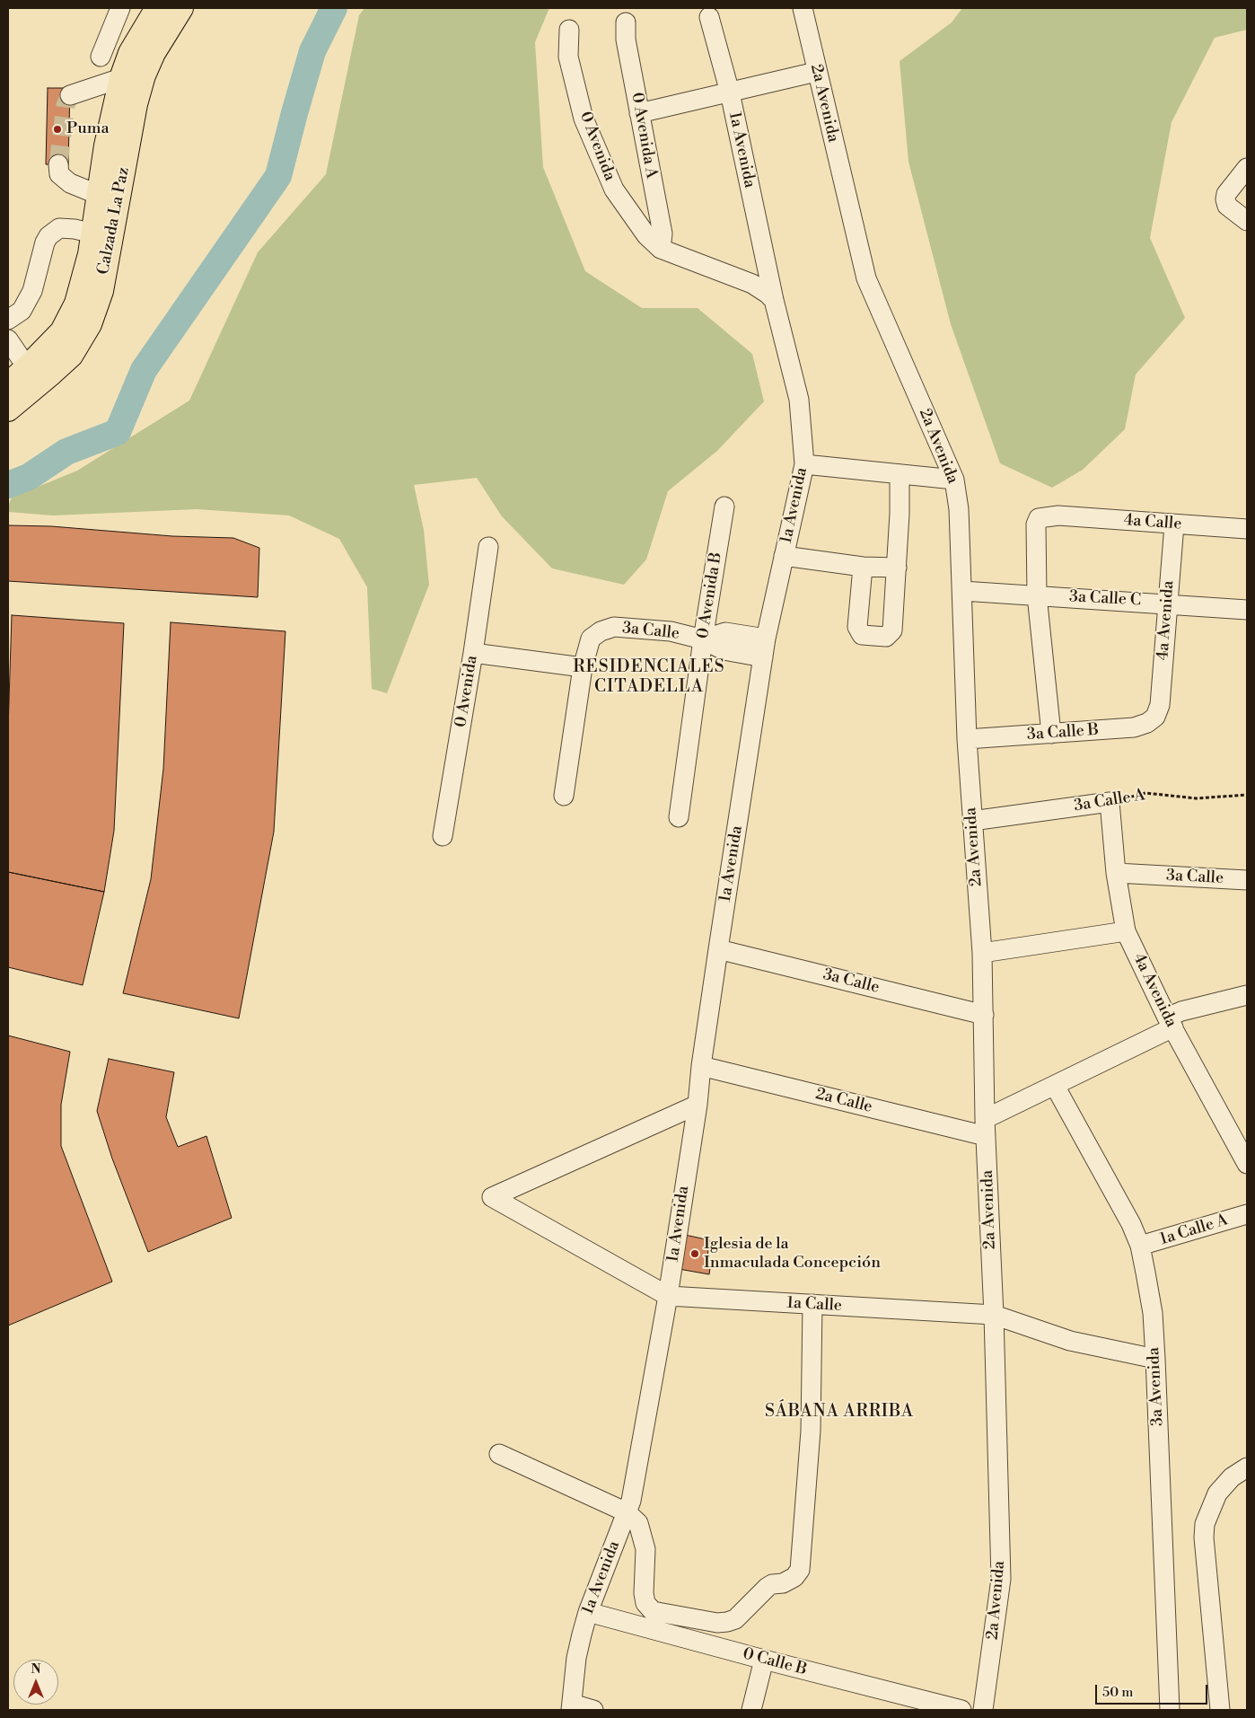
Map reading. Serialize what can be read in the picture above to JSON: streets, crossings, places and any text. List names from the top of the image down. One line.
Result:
{"streets":{"main road":["Calzada La Paz"],"street":["2a Avenida","0 Avenida A","0 Avenida","1a Avenida","4a Calle","0 Avenida B","3a Calle C","4a Avenida","3a Calle","3a Calle B","3a Calle A","2a Calle","1a Calle A","1a Calle","3a Avenida","0 Calle B"]},"crossings":[["2a Avenida","3a Calle C"],["2a Avenida","3a Calle"],["2a Avenida","3a Calle B"],["2a Avenida","3a Calle A"],["2a Avenida","2a Calle"],["2a Avenida","1a Calle"],["0 Avenida A","0 Avenida"],["1a Avenida","3a Calle"],["1a Avenida","2a Calle"],["1a Avenida","1a Calle"],["1a Avenida","0 Calle B"],["4a Calle","3a Calle C"],["4a Calle","4a Avenida"],["0 Avenida B","3a Calle"],["3a Calle C","4a Avenida"],["4a Avenida","3a Calle"],["4a Avenida","3a Calle B"],["4a Avenida","3a Calle A"],["1a Calle A","3a Avenida"],["1a Calle","3a Avenida"]],"districts":["RESIDENCIALES CITADELLA","SÁBANA ARRIBA"],"places":["Puma","Iglesia de la Inmaculada Concepción"],"scale_bar":"50 m","north":"top"}
